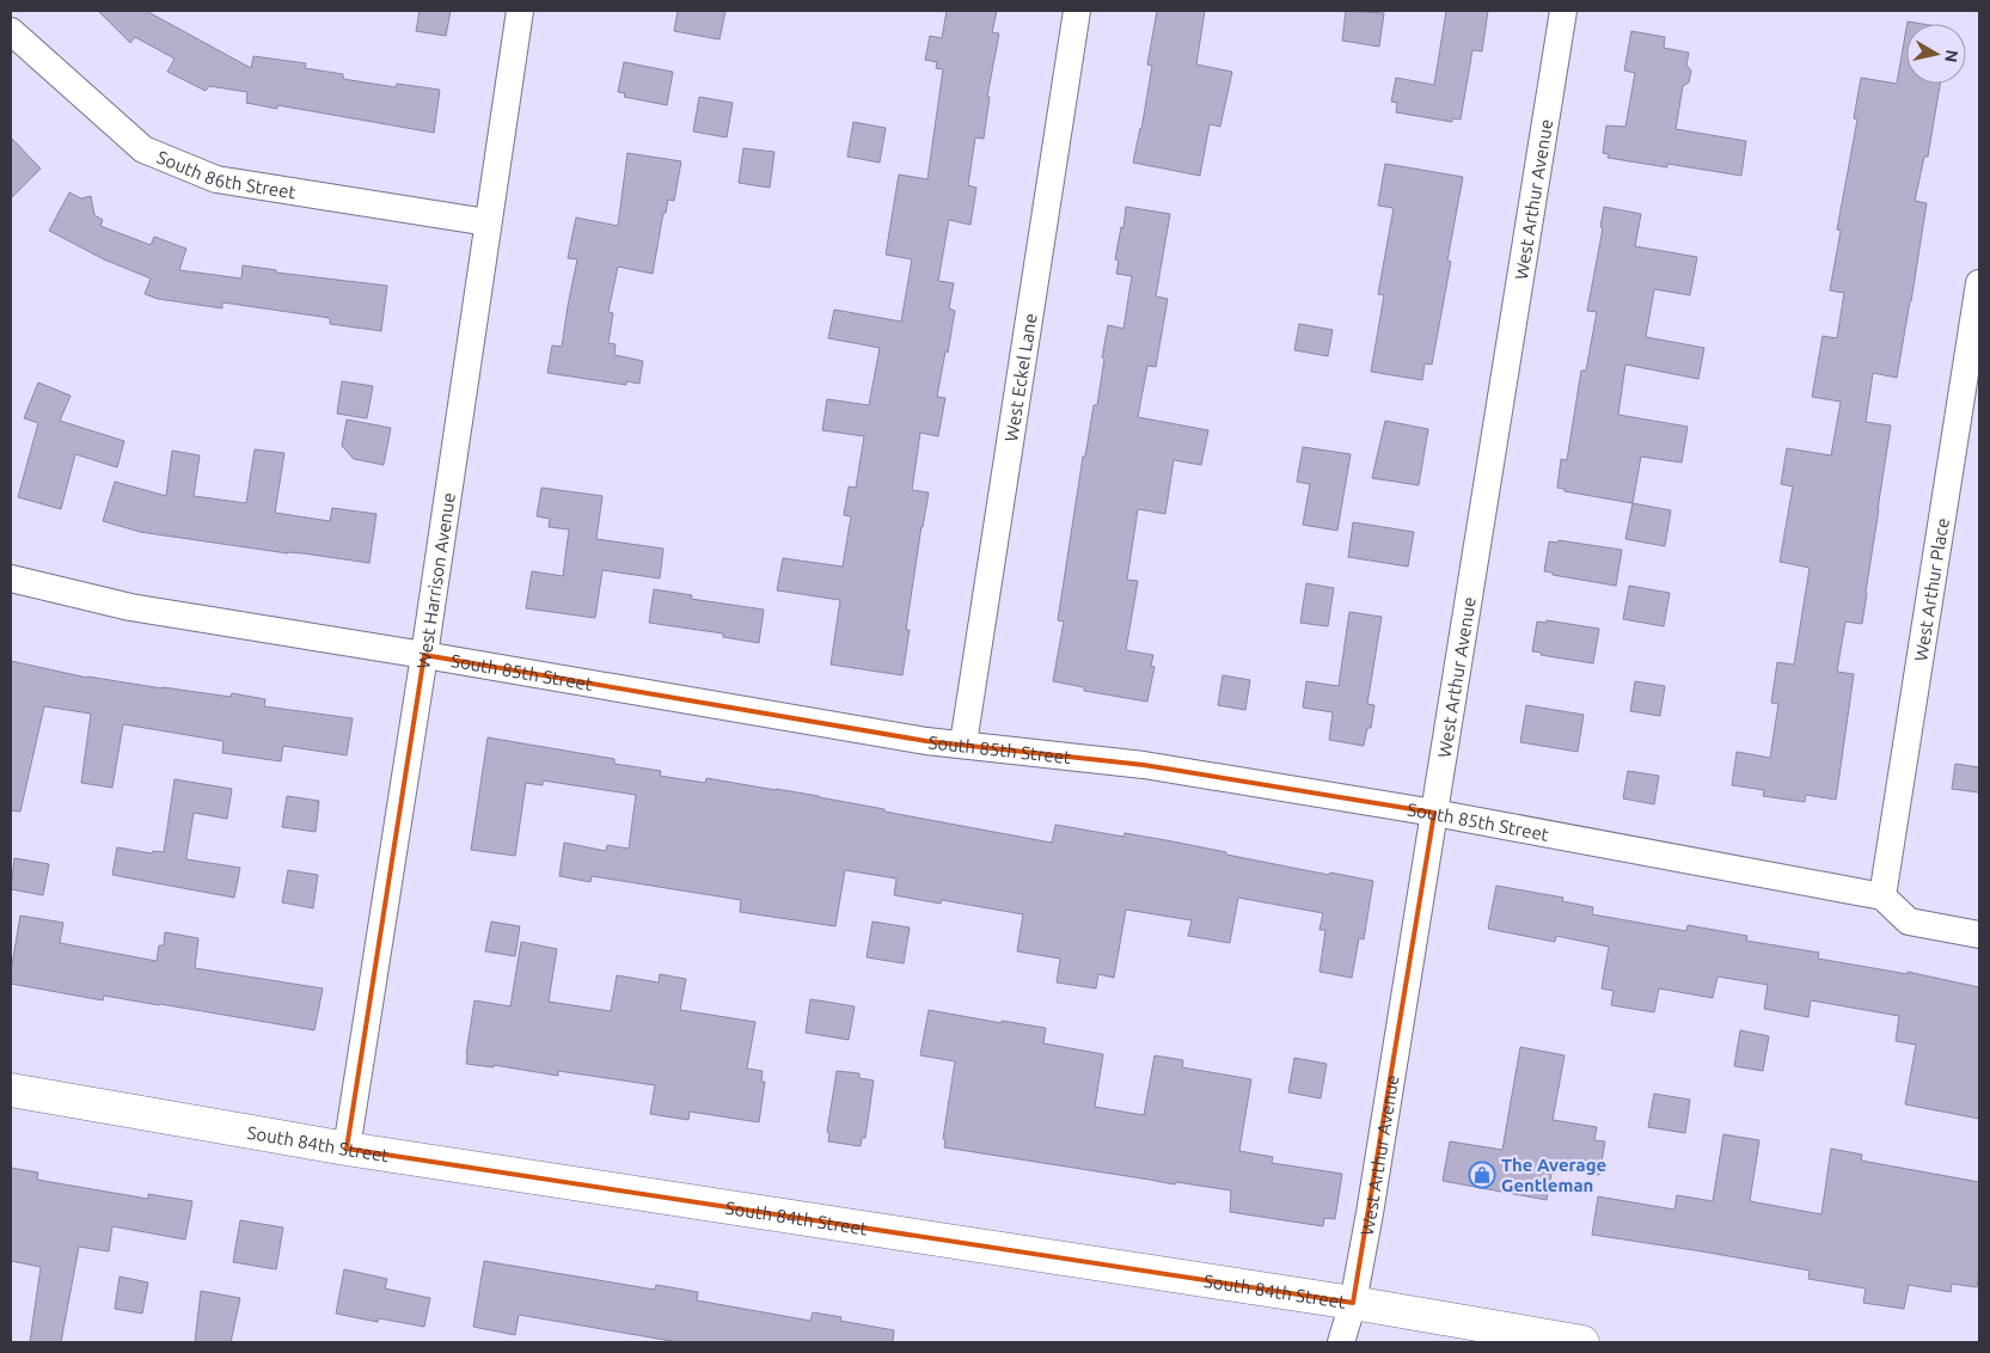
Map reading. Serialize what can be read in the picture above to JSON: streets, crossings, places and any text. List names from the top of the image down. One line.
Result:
{"streets":{"street":["South 86th Street","West Arthur Avenue","West Eckel Lane","West Harrison Avenue","West Arthur Place","South 85th Street","South 84th Street"]},"crossings":[["South 86th Street","West Harrison Avenue"],["West Arthur Avenue","South 85th Street"],["West Arthur Avenue","South 84th Street"],["West Eckel Lane","South 85th Street"],["West Harrison Avenue","South 85th Street"],["West Harrison Avenue","South 84th Street"],["West Arthur Place","South 85th Street"]],"places":{"shop":["The Average Gentleman"]},"north":"right"}
